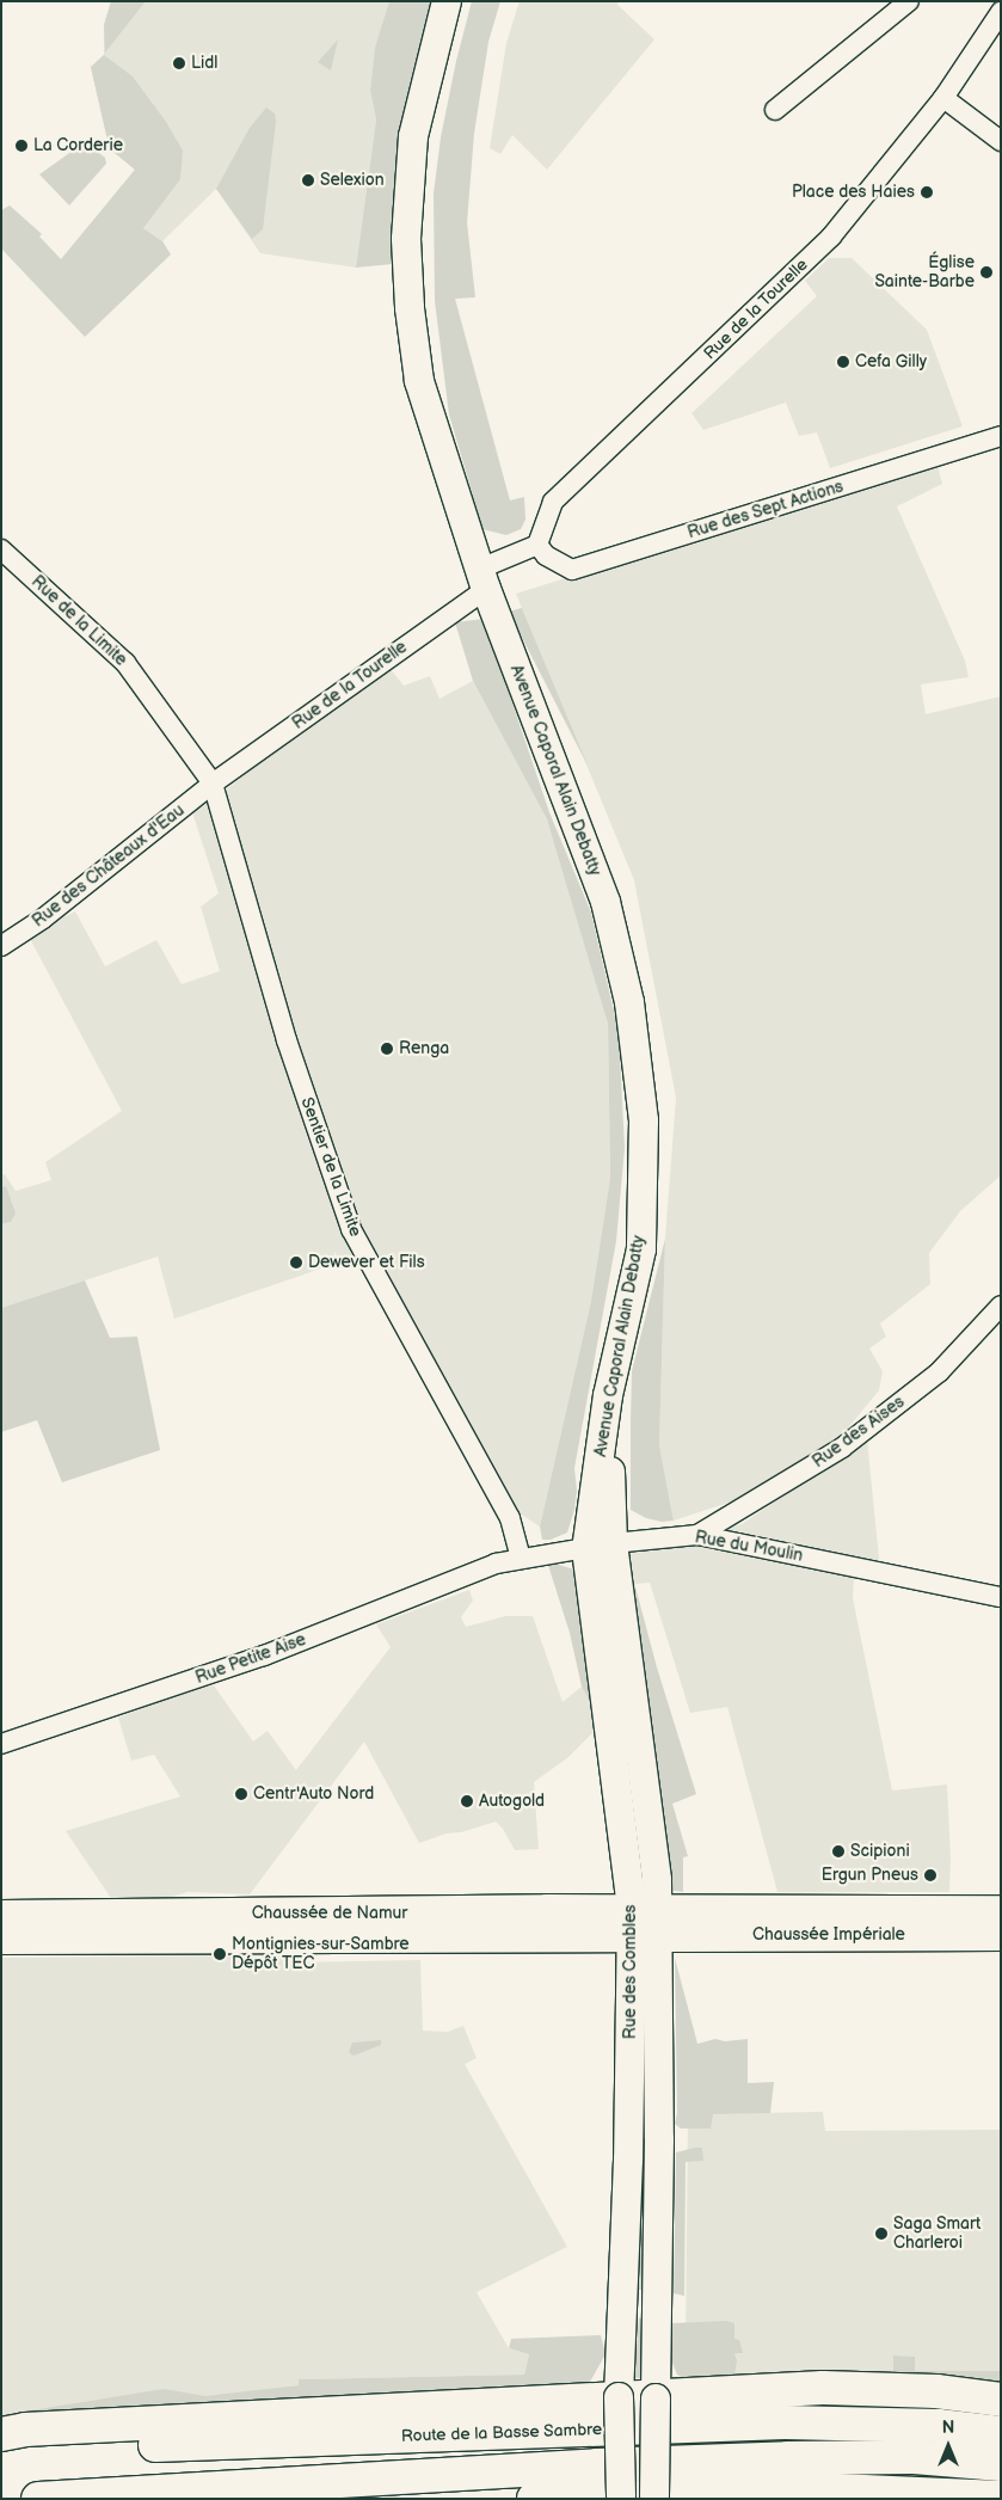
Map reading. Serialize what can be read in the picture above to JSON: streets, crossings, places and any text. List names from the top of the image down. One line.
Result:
{"streets":{"highway":["Route de la Basse Sambre"],"main road":["Avenue Caporal Alain Debatty","Chaussée de Namur","Chaussée Impériale","Rue des Combles"],"street":["Rue de la Tourelle","Rue des Sept Actions","Rue de la Limite","Rue des Châteaux d'Eau","Sentier de la Limite","Rue des Aises","Rue du Moulin","Rue Petite Aise"]},"crossings":[["Rue de la Tourelle","Rue des Sept Actions"],["Rue de la Tourelle","Rue de la Limite"],["Rue de la Tourelle","Avenue Caporal Alain Debatty"],["Rue de la Tourelle","Rue des Châteaux d'Eau"],["Rue de la Tourelle","Sentier de la Limite"],["Rue de la Limite","Rue des Châteaux d'Eau"],["Rue de la Limite","Sentier de la Limite"],["Avenue Caporal Alain Debatty","Rue du Moulin"],["Avenue Caporal Alain Debatty","Rue des Combles"],["Rue des Châteaux d'Eau","Sentier de la Limite"],["Sentier de la Limite","Rue du Moulin"],["Rue des Aises","Rue du Moulin"],["Rue du Moulin","Rue Petite Aise"],["Rue du Moulin","Rue des Combles"],["Chaussée de Namur","Chaussée Impériale"],["Chaussée de Namur","Rue des Combles"],["Chaussée Impériale","Rue des Combles"]],"places":["Lidl","La Corderie","Selexion","Place des Haies","Église Sainte-Barbe","Cefa Gilly","Renga","Dewever et Fils","Centr'Auto Nord","Autogold","Scipioni","Ergun Pneus","Montignies-sur-Sambre Dépôt TEC","Saga Smart Charleroi"],"north":"top"}
